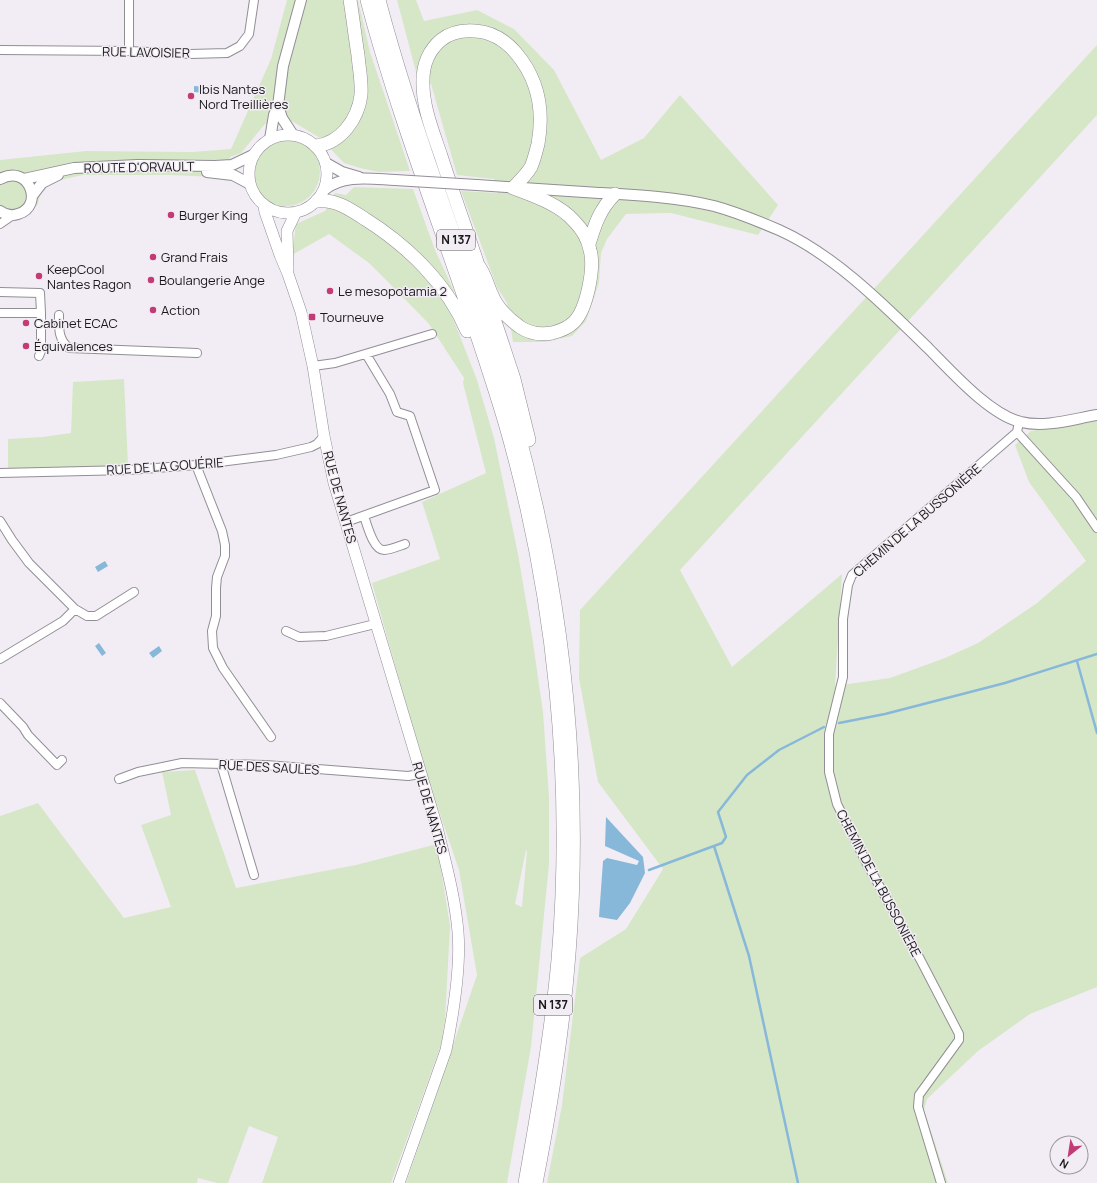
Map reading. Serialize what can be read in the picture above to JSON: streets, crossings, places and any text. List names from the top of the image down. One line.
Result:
{"streets":{"highway":["N 137"],"main road":["RUE DE NANTES"],"street":["RUE LAVOISIER","ROUTE D'ORVAULT","RUE DE LA GOUÉRIE","CHEMIN DE LA BUSSONIÈRE","RUE DES SAULES"]},"crossings":[["RUE DE LA GOUÉRIE","RUE DE NANTES"],["RUE DE NANTES","RUE DES SAULES"]],"places":{"other":["Ibis Nantes Nord Treillières","Burger King","Grand Frais","KeepCool Nantes Ragon","Boulangerie Ange","Le mesopotamia 2","Action","Cabinet ECAC","Équivalences"],"transit":["Tourneuve"]},"north":"bottom left"}
